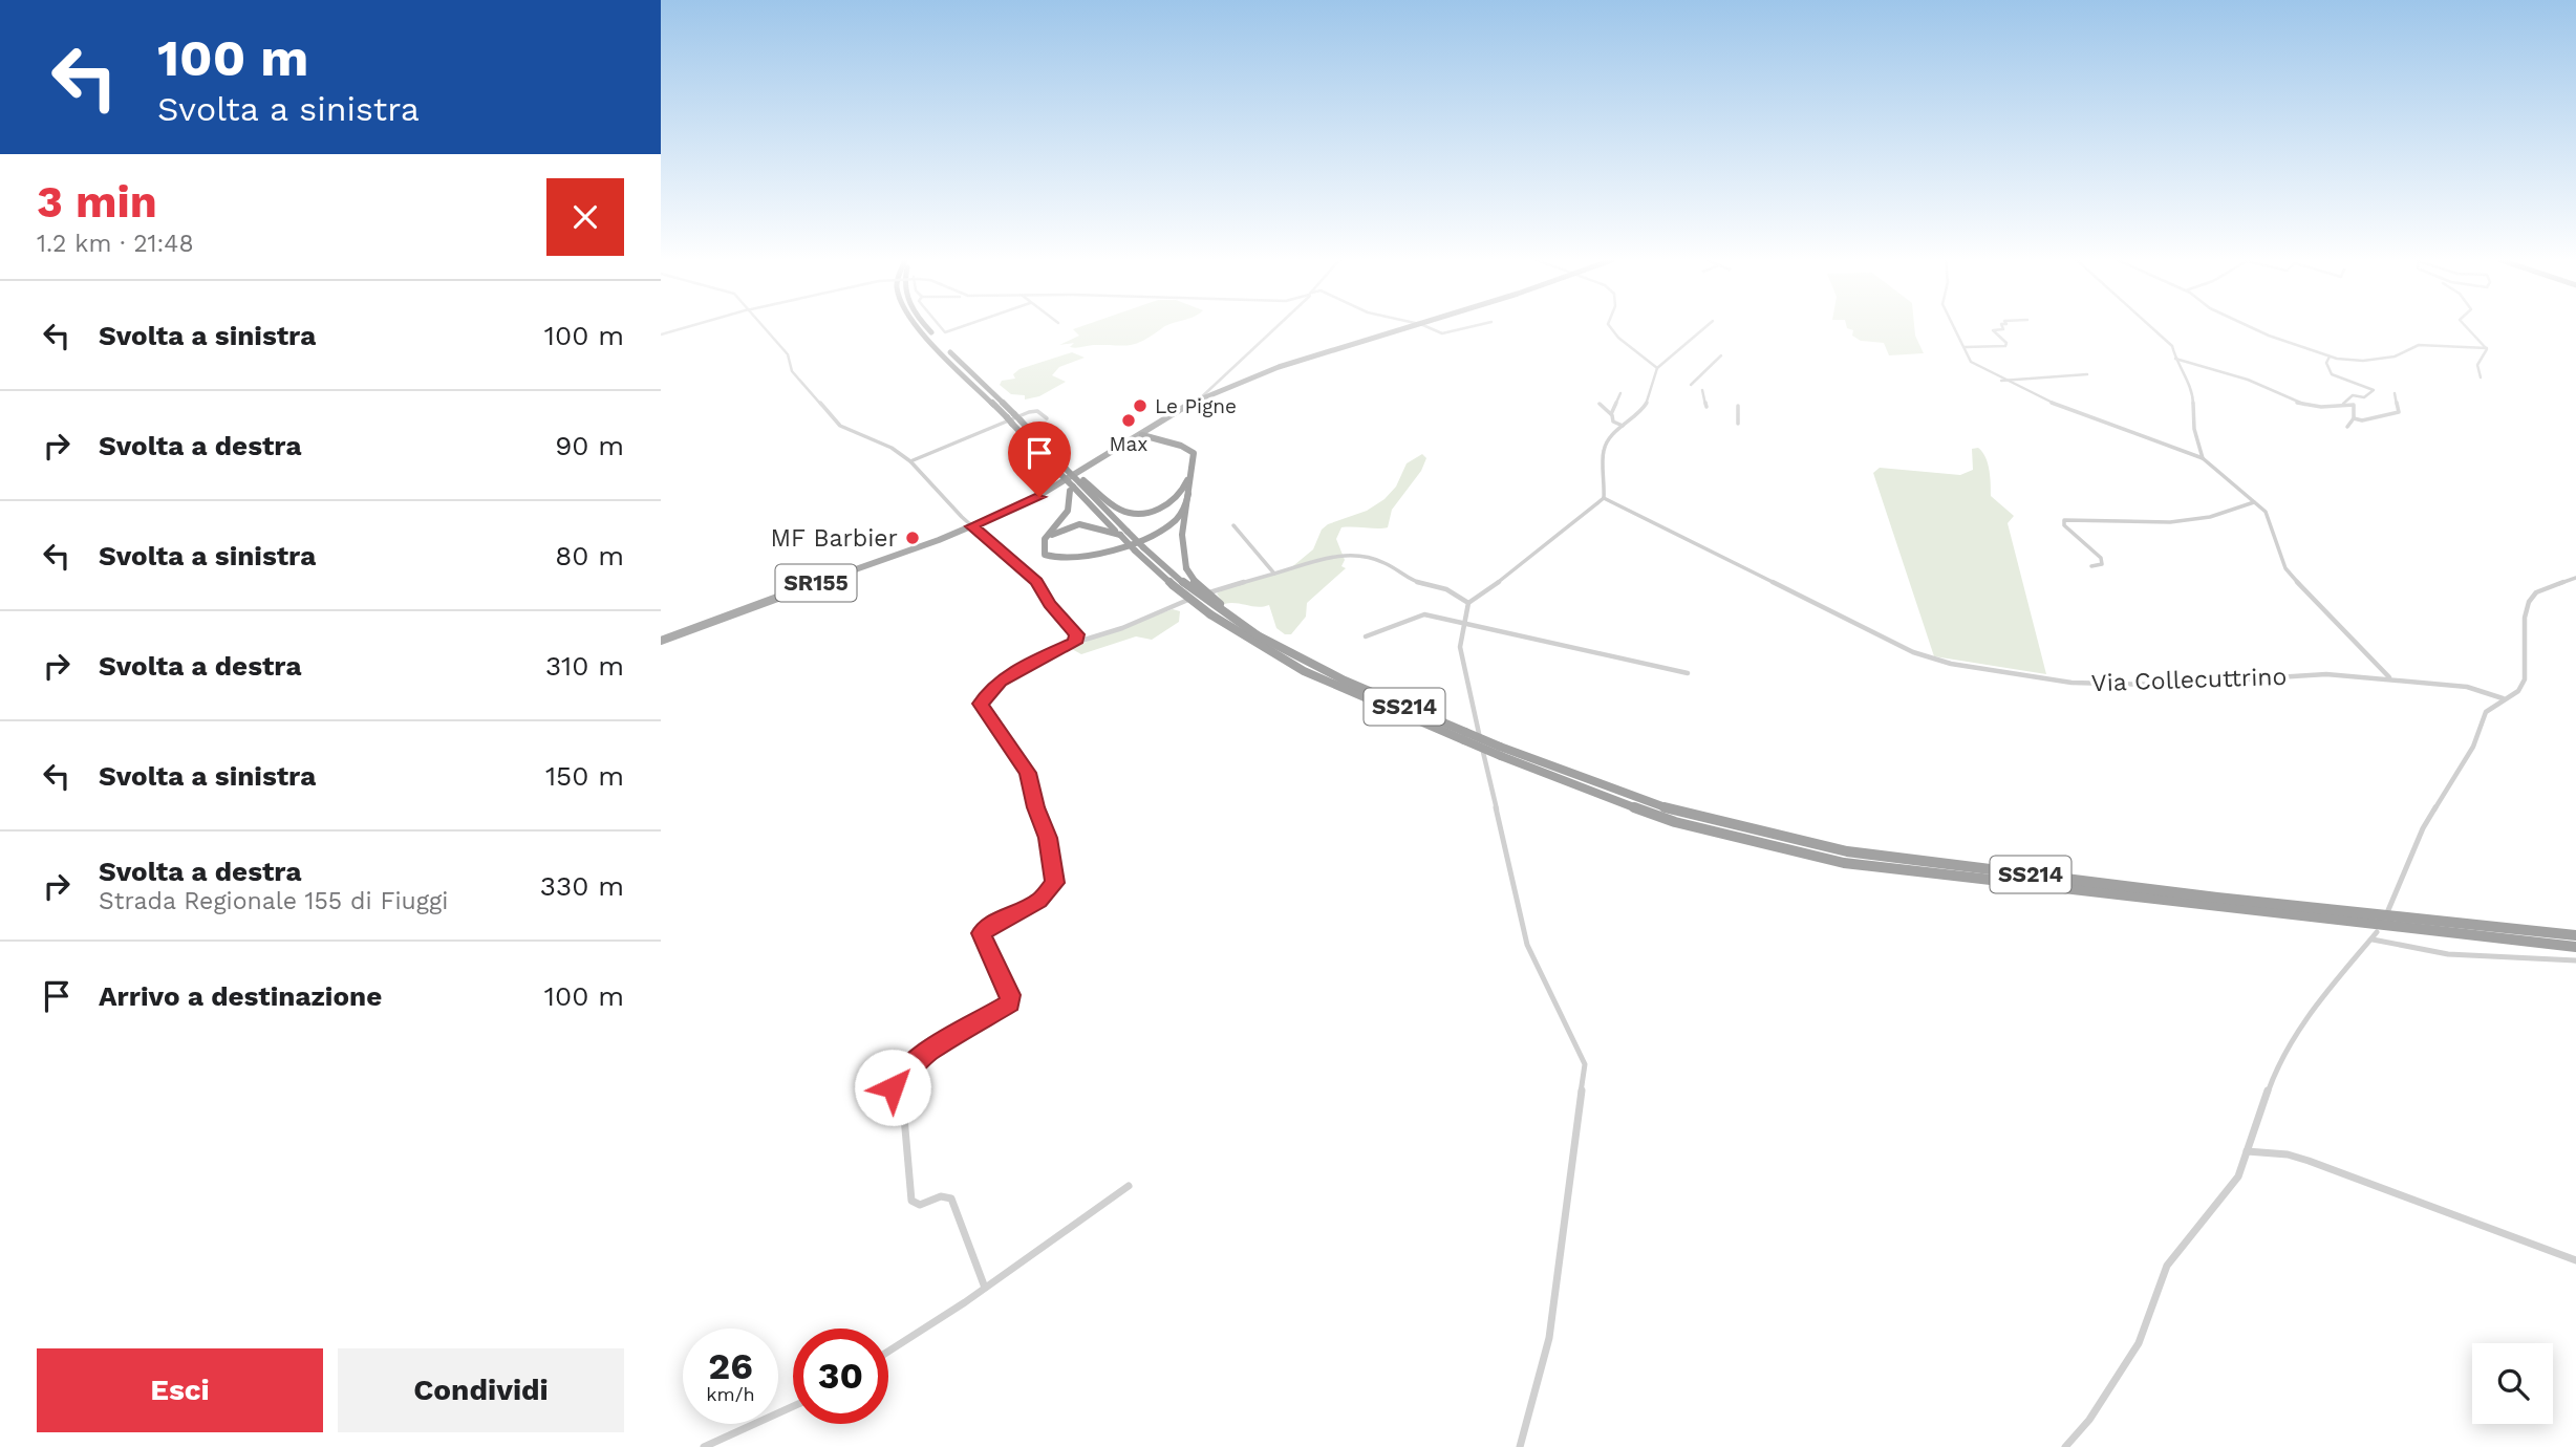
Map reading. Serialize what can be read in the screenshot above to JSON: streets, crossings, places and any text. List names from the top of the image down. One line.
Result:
{"streets":{"highway":["SS214"],"main road":["SR155"],"street":["Via Collecuttrino"]},"places":["Le Pigne","Max","MF Barbier"],"page":{"turn":["100 m","Svolta a sinistra"],"heading":["3 min","1.2 km · 21:48"],"list":[{"name":"Svolta a sinistra","value":"100 m"},{"name":"Svolta a destra","value":"90 m"},{"name":"Svolta a sinistra","value":"80 m"},{"name":"Svolta a destra","value":"310 m"},{"name":"Svolta a sinistra","value":"150 m"},{"name":"Svolta a destra","note":"Strada Regionale 155 di Fiuggi","value":"330 m"},{"name":"Arrivo a destinazione","value":"100 m"}],"speed":"26 km/h","limit":"30","buttons":["Esci","Condividi"]}}
